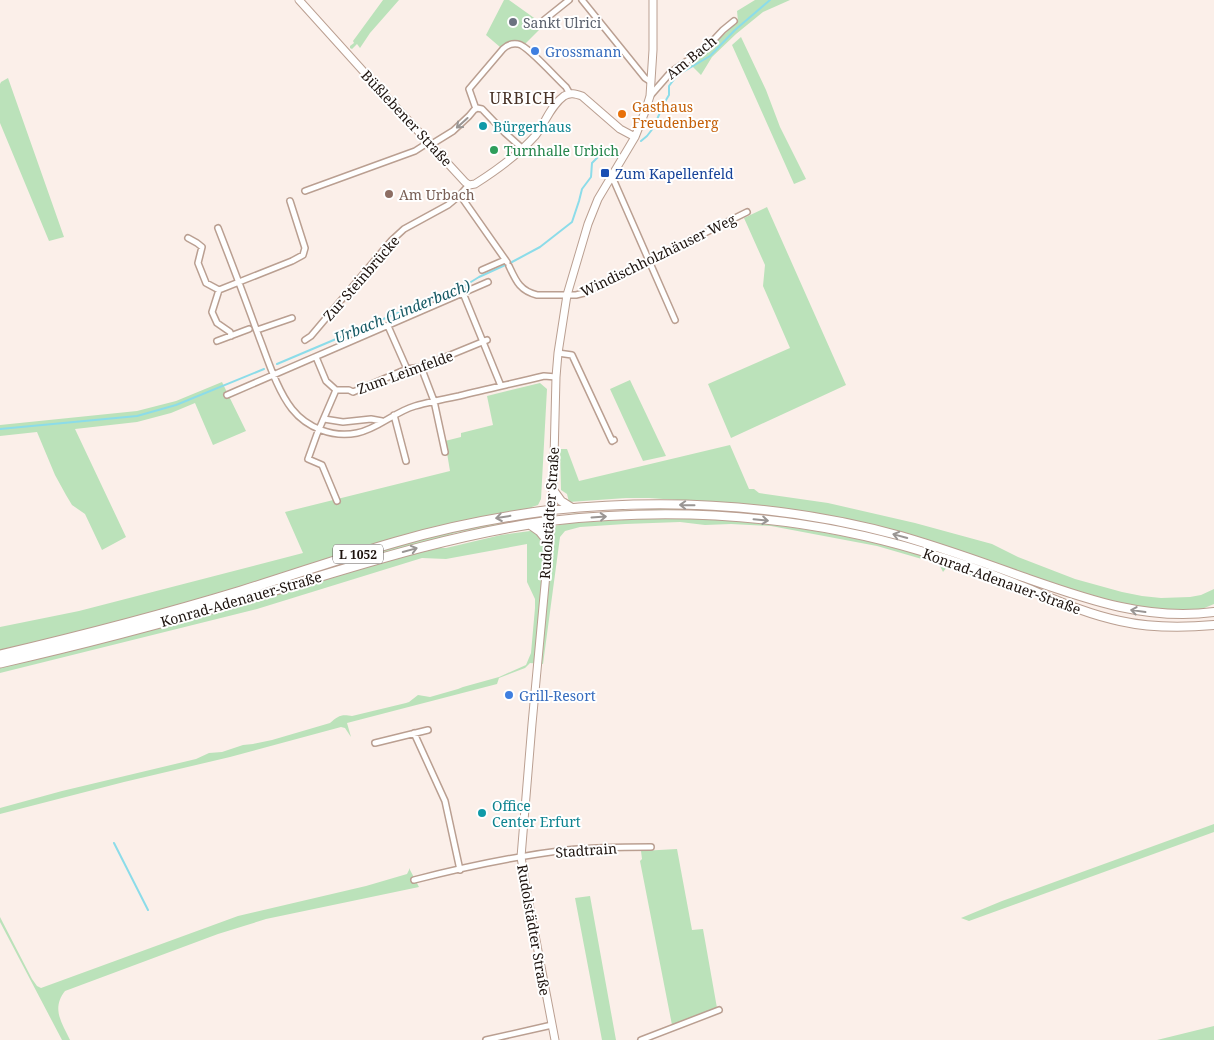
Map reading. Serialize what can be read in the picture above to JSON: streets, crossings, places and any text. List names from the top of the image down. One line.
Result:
{"streets":{"highway":["L 1052","Konrad-Adenauer-Straße"],"street":["Am Bach","Büßlebener Straße","Windischholzhäuser Weg","Zur Steinbrücke","Zum Leimfelde","Rudolstädter Straße","Stadtrain"]},"crossings":[["Am Bach","Rudolstädter Straße"],["Büßlebener Straße","Zur Steinbrücke"],["Windischholzhäuser Weg","Zur Steinbrücke"],["Windischholzhäuser Weg","Rudolstädter Straße"],["Rudolstädter Straße","Konrad-Adenauer-Straße"],["Rudolstädter Straße","Stadtrain"]],"districts":["URBICH"],"water":["Urbach (Linderbach)"],"places":{"other":["Sankt Ulrici","Grossmann","Gasthaus Freudenberg","Bürgerhaus","Turnhalle Urbich","Am Urbach","Grill-Resort","Office Center Erfurt"],"transit":["Zum Kapellenfeld"]}}
